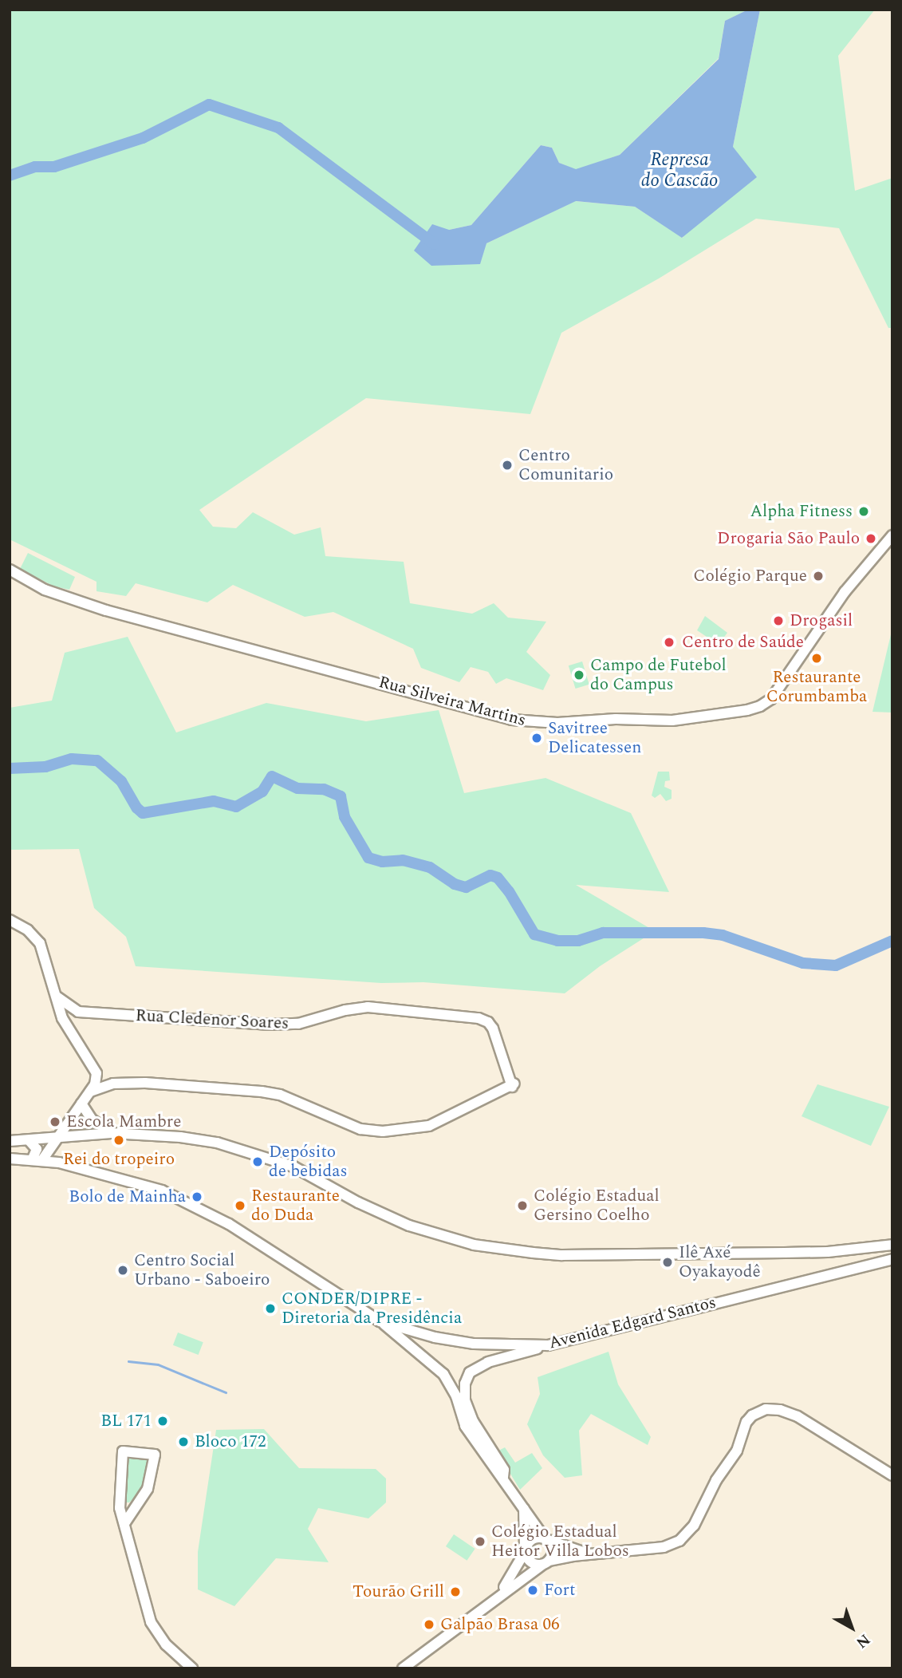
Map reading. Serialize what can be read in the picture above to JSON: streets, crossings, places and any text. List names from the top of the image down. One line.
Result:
{"streets":{"main road":["Rua Silveira Martins","Rua Cledenor Soares","Avenida Edgard Santos"]},"water":["Represa do Cascão"],"places":["Centro Comunitario","Alpha Fitness","Drogaria São Paulo","Colégio Parque","Drogasil","Centro de Saúde","Restaurante Corumbamba","Campo de Futebol do Campus","Savitree Delicatessen","Escola Mambre","Rei do tropeiro","Depósito de bebidas","Bolo de Mainha","Restaurante do Duda","Colégio Estadual Gersino Coelho","Ilê Axé Oyakayodê","Centro Social Urbano - Saboeiro","CONDER/DIPRE - Diretoria da Presidência","BL 171","Bloco 172","Colégio Estadual Heitor Villa Lobos","Fort","Tourão Grill","Galpão Brasa 06"],"north":"bottom right"}
